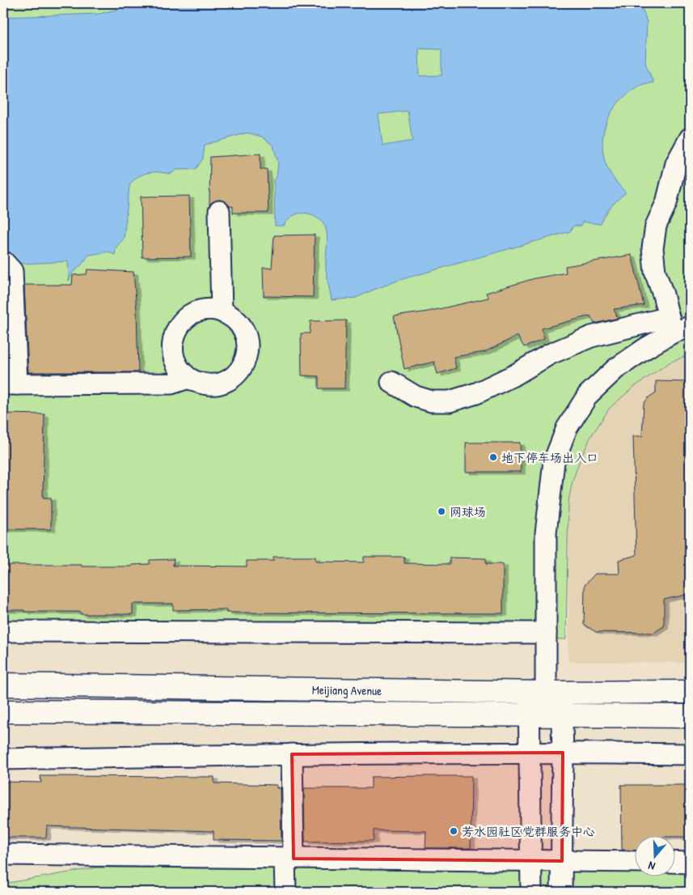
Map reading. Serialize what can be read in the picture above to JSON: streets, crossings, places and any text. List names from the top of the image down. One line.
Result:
{"streets":{"street":["Meijiang Avenue"]},"places":["地下停车场出入口","网球场","芳水园社区党群服务中心"],"north":"bottom"}
